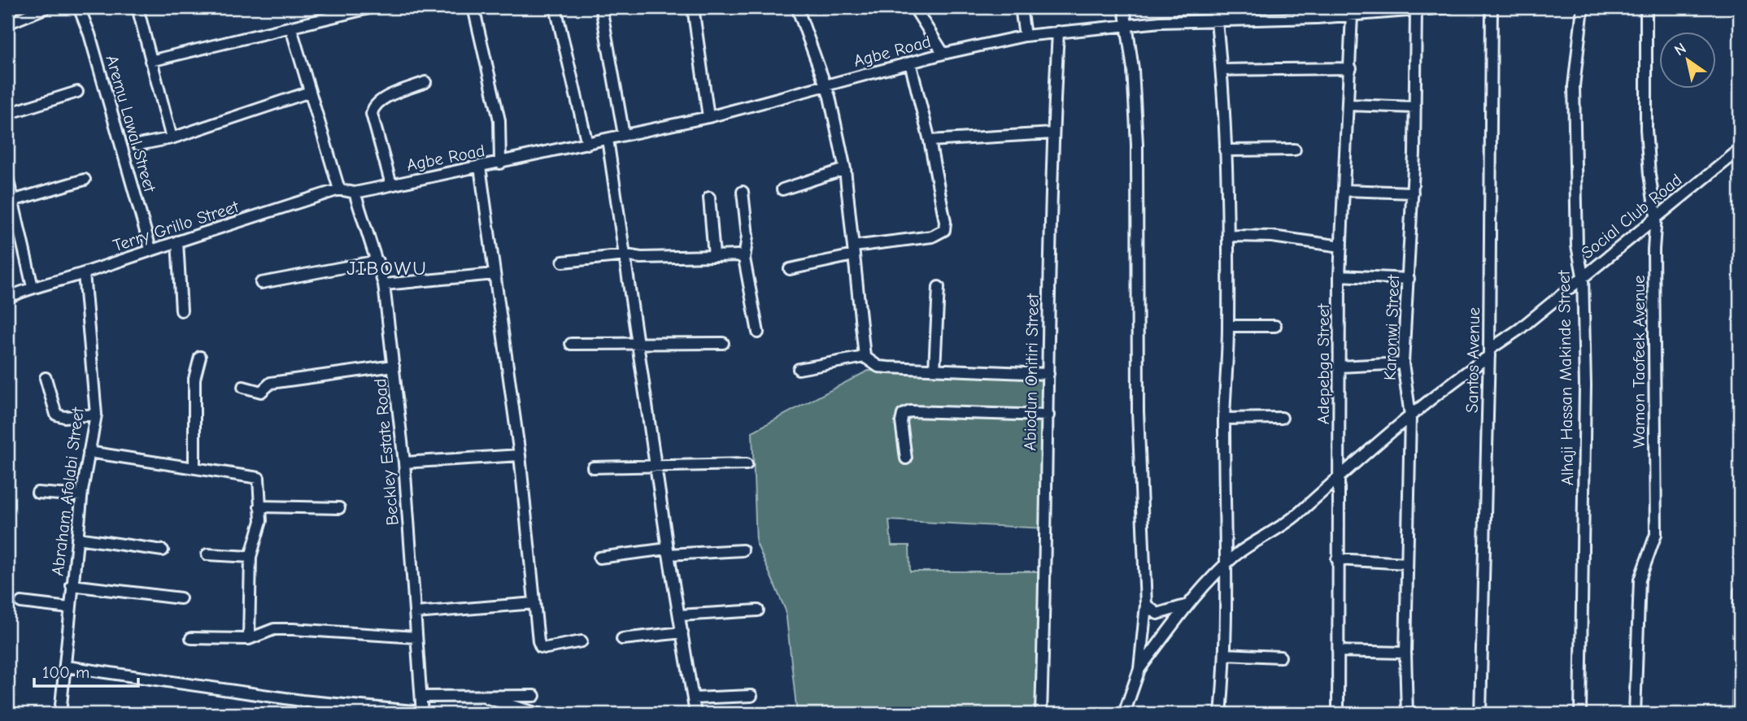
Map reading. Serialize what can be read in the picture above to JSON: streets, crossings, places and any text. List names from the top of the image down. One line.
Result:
{"streets":{"street":["Agbe Road","Aremu Lawal Street","Social Club Road","Terry Grillo Street","Karonwi Street","Santos Avenue","Wamon Taofeek Avenue","Adepebga Street","Abiodun Onitiri Street","Alhaji Hassan Makinde Street","Beckley Estate Road","Abraham Afolabi Street"]},"crossings":[["Agbe Road","Terry Grillo Street"],["Agbe Road","Karonwi Street"],["Agbe Road","Adepebga Street"],["Agbe Road","Abiodun Onitiri Street"],["Agbe Road","Beckley Estate Road"],["Aremu Lawal Street","Terry Grillo Street"],["Social Club Road","Karonwi Street"],["Social Club Road","Santos Avenue"],["Social Club Road","Wamon Taofeek Avenue"],["Social Club Road","Adepebga Street"],["Social Club Road","Alhaji Hassan Makinde Street"],["Terry Grillo Street","Beckley Estate Road"],["Terry Grillo Street","Abraham Afolabi Street"]],"districts":["JIBOWU"],"scale_bar":"100 m","north":"top left"}
